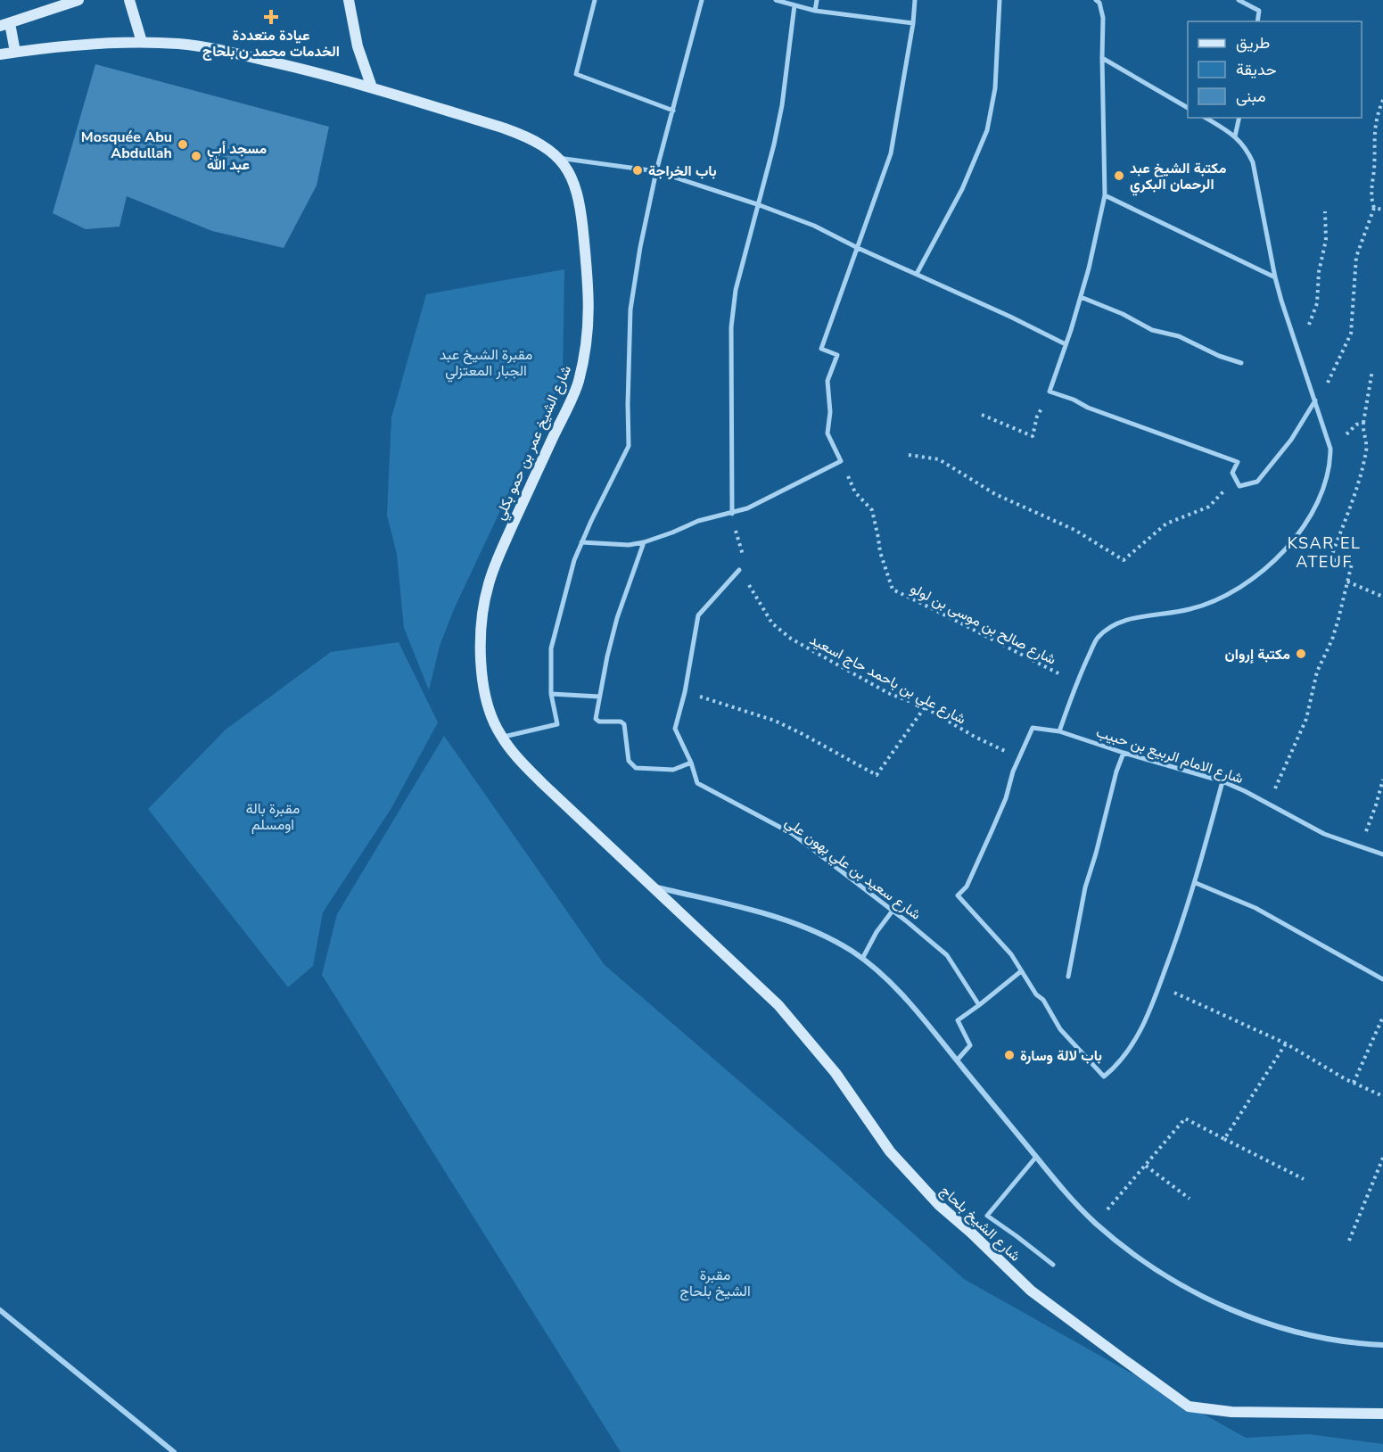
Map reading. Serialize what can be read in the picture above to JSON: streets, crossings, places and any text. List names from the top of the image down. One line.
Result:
{"streets":{"main road":["شارع الشيخ عمر بن حمو بكلي","شارع الشيخ بلحاج"],"street":["شارع الامام الربيع بن حبيب","شارع سعيد بن علي بهون علي"],"path":["شارع صالح بن موسى بن لولو","شارع علي بن باحمد حاج اسعيد"]},"crossings":[["شارع الشيخ عمر بن حمو بكلي","شارع الشيخ بلحاج"],["شارع علي بن باحمد حاج اسعيد","شارع الامام الربيع بن حبيب"],["شارع علي بن باحمد حاج اسعيد","شارع سعيد بن علي بهون علي"]],"districts":["KSAR EL ATEUF"],"parks":["مقبرة الشيخ عبد الجبار المعتزلي","مقبرة بالة اومسلم","مقبرة الشيخ بلحاج"],"places":{"health":["عيادة متعددة الخدمات محمد ن بلحاج"],"other":["Mosquée Abu Abdullah","مسجد أبي عبد الله","باب الخراجة","مكتبة الشيخ عبد الرحمان البكري","مكتبة إروان","باب لالة وسارة"]},"legend":["طريق","حديقة","مبنى"]}
